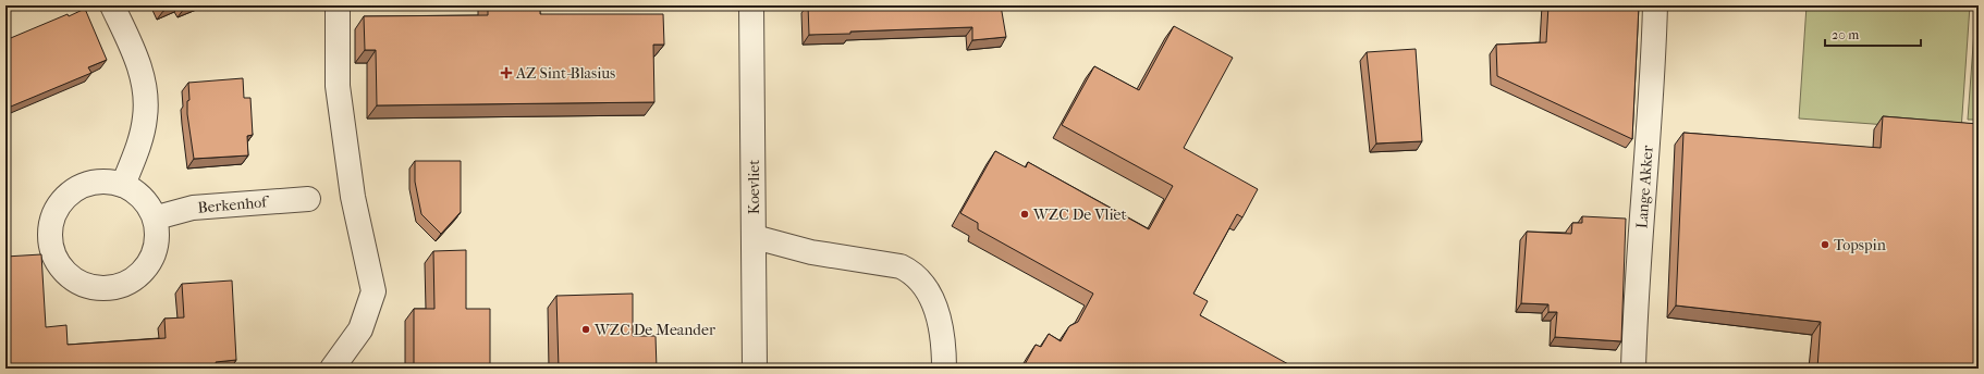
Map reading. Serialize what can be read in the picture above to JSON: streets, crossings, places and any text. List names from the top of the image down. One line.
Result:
{"streets":{"street":["Koevliet","Lange Akker","Berkenhof"]},"places":{"health":["AZ Sint-Blasius"],"other":["WZC De Vliet","Topspin","WZC De Meander"]},"scale_bar":"20 m"}
